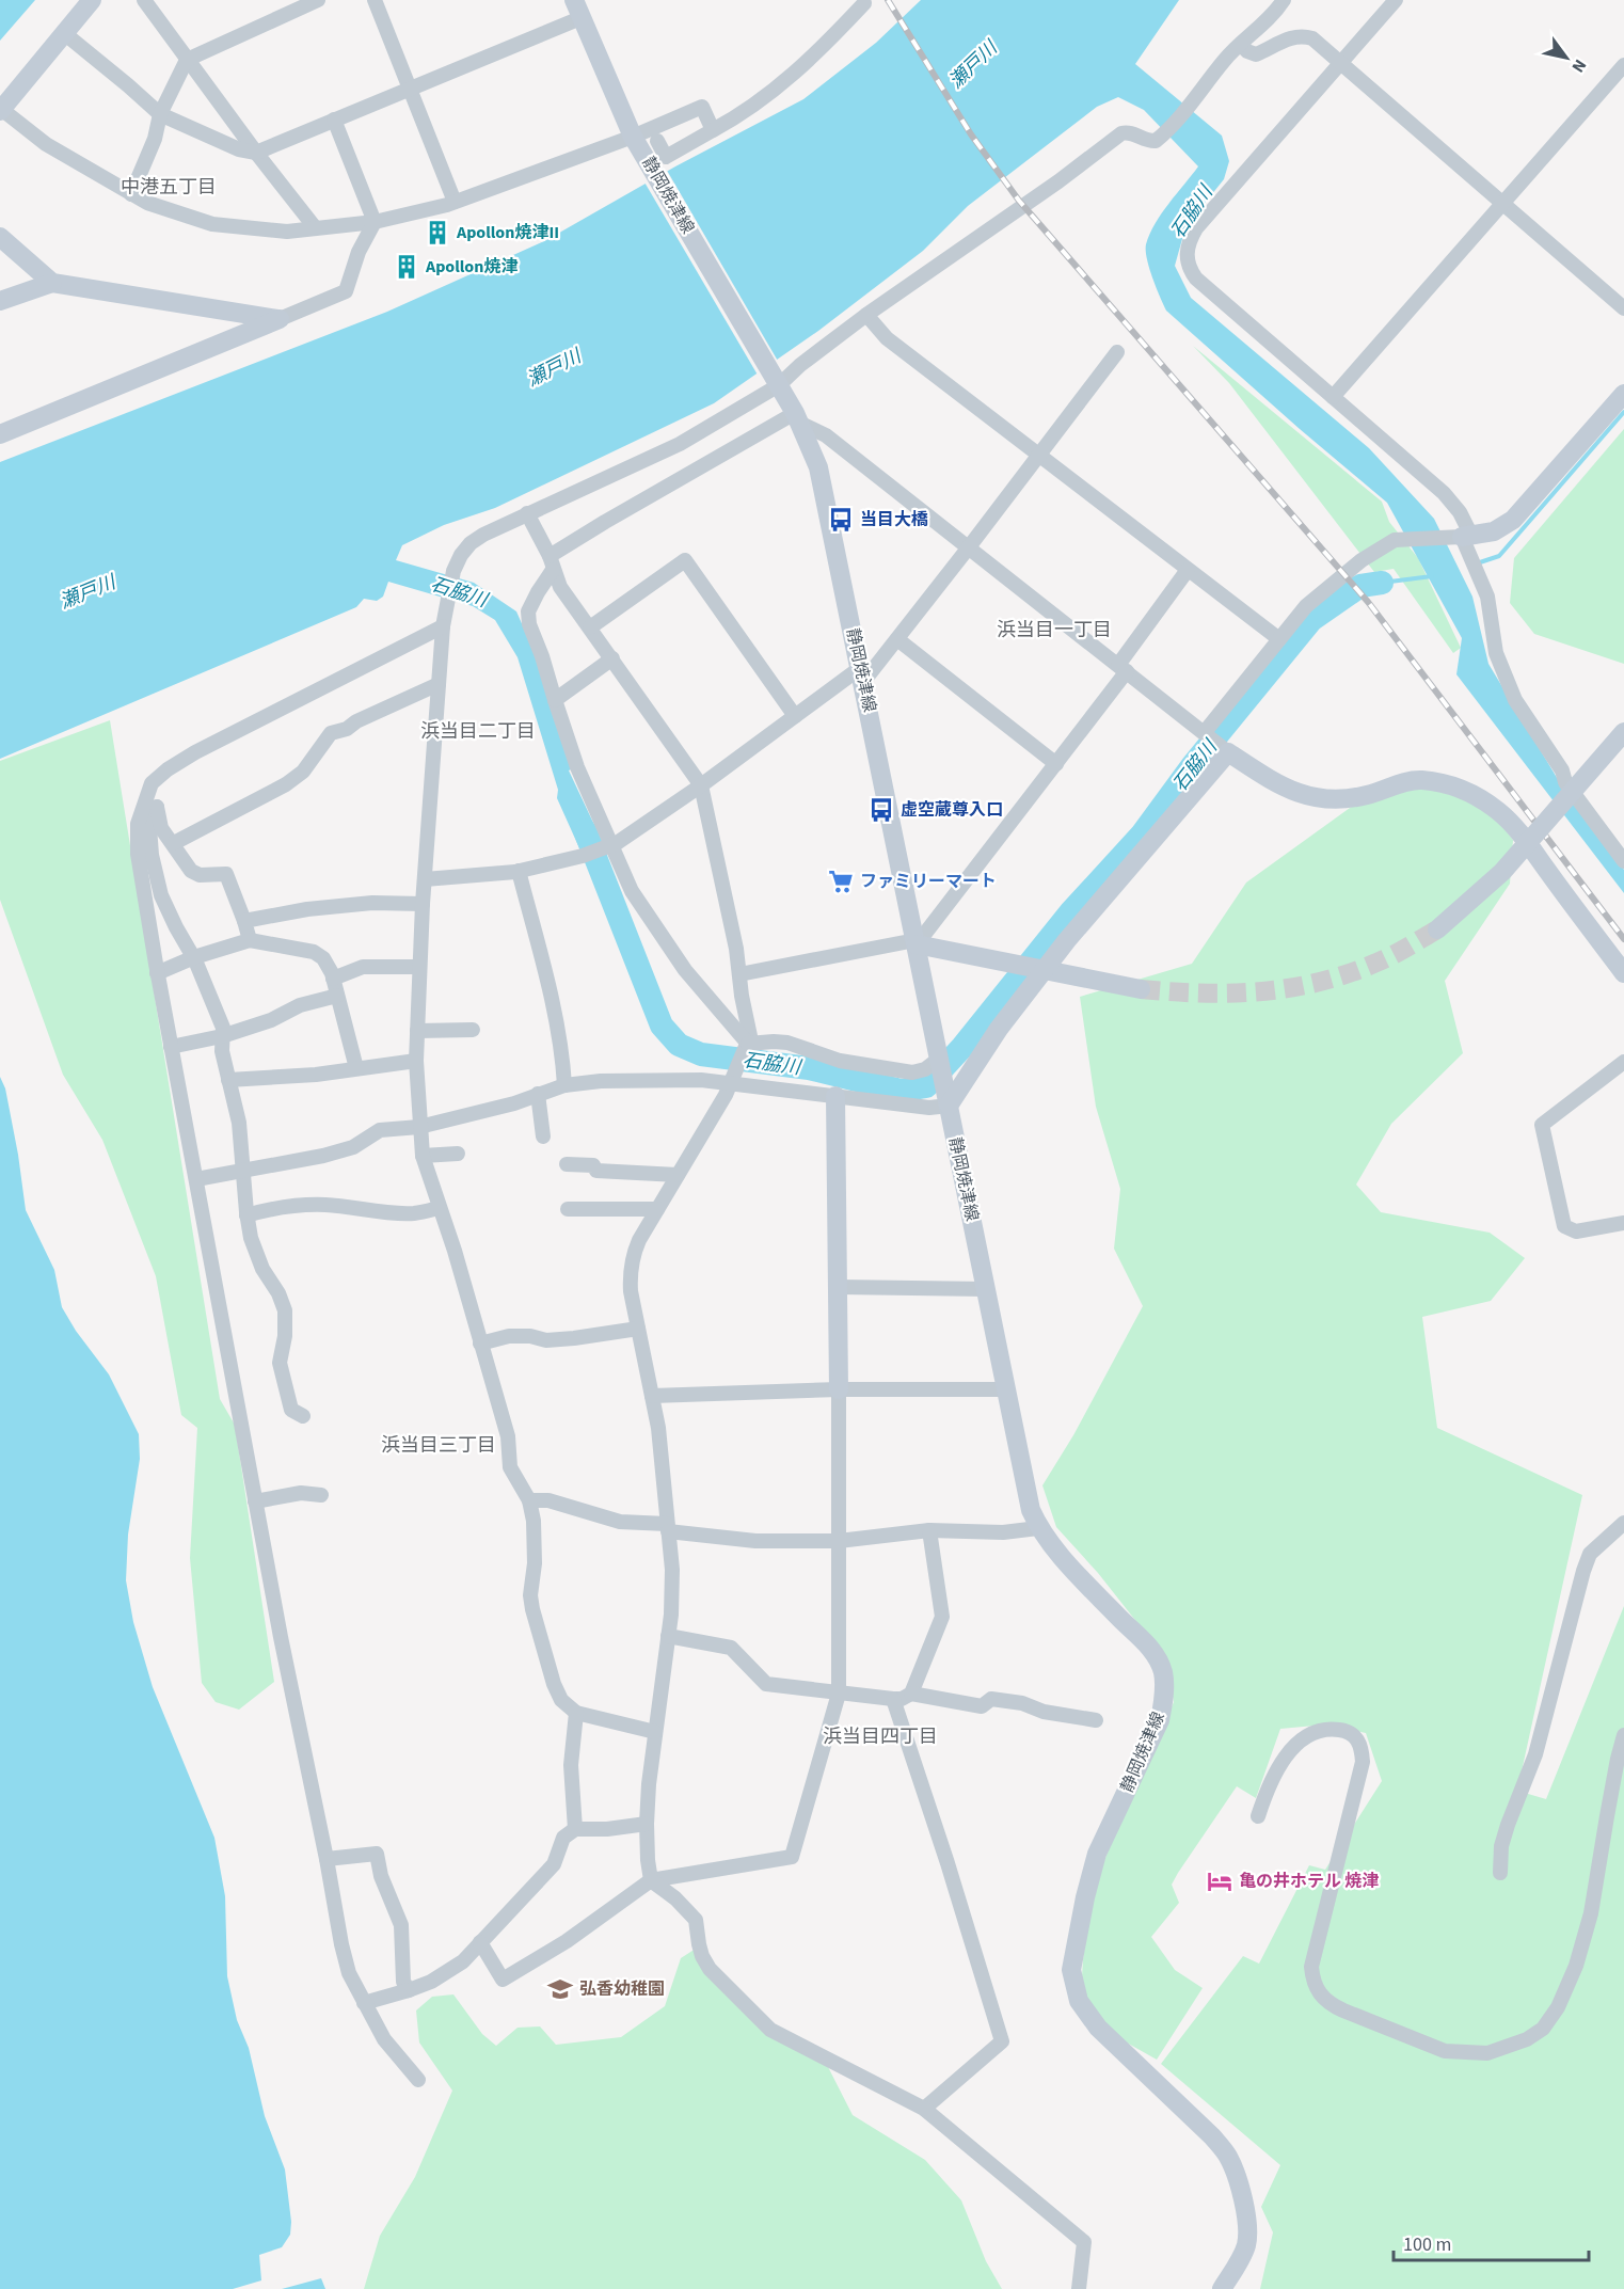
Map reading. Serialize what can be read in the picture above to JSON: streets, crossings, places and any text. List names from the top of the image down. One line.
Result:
{"streets":{"street":["静岡焼津線"]},"districts":["中港五丁目","浜当目一丁目","浜当目二丁目","浜当目三丁目","浜当目四丁目"],"water":["瀬戸川","石脇川"],"places":{"building":["Apollon焼津II","Apollon焼津"],"bus stop":["当目大橋","虚空蔵尊入口"],"supermarket":["ファミリーマート"],"hotel":["亀の井ホテル 焼津"],"school or university":["弘香幼稚園"]},"scale_bar":"100 m","north":"bottom right"}
